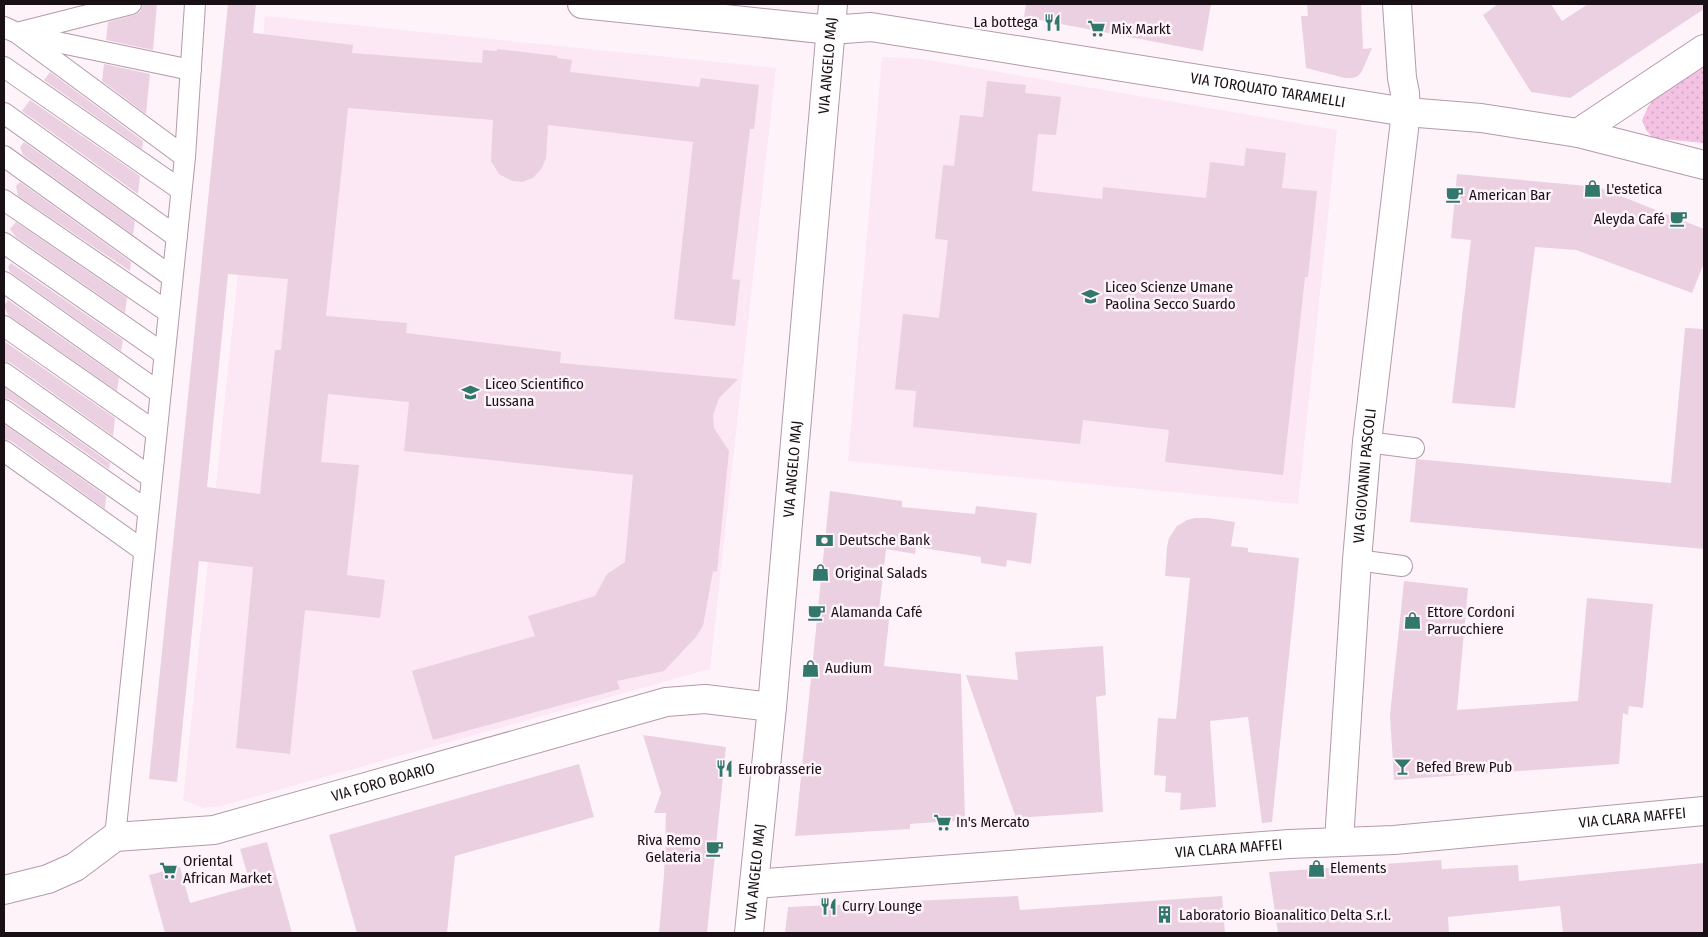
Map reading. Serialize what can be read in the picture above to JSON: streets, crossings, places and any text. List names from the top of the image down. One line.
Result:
{"streets":{"street":["VIA ANGELO MAJ","VIA TORQUATO TARAMELLI","VIA GIOVANNI PASCOLI","VIA FORO BOARIO","VIA CLARA MAFFEI"]},"crossings":[["VIA ANGELO MAJ","VIA TORQUATO TARAMELLI"],["VIA ANGELO MAJ","VIA FORO BOARIO"],["VIA ANGELO MAJ","VIA CLARA MAFFEI"],["VIA TORQUATO TARAMELLI","VIA GIOVANNI PASCOLI"],["VIA GIOVANNI PASCOLI","VIA CLARA MAFFEI"]],"places":{"restaurant":["La bottega","Eurobrasserie","Curry Lounge"],"supermarket":["Mix Markt","In's Mercato","Oriental African Market"],"shop":["L'estetica","Original Salads","Ettore Cordoni Parrucchiere","Audium","Elements"],"cafe":["American Bar","Aleyda Café","Alamanda Café","Riva Remo Gelateria"],"school or university":["Liceo Scienze Umane Paolina Secco Suardo","Liceo Scientifico Lussana"],"bank":["Deutsche Bank"],"bar":["Befed Brew Pub"],"building":["Laboratorio Bioanalitico Delta S.r.l."]}}
